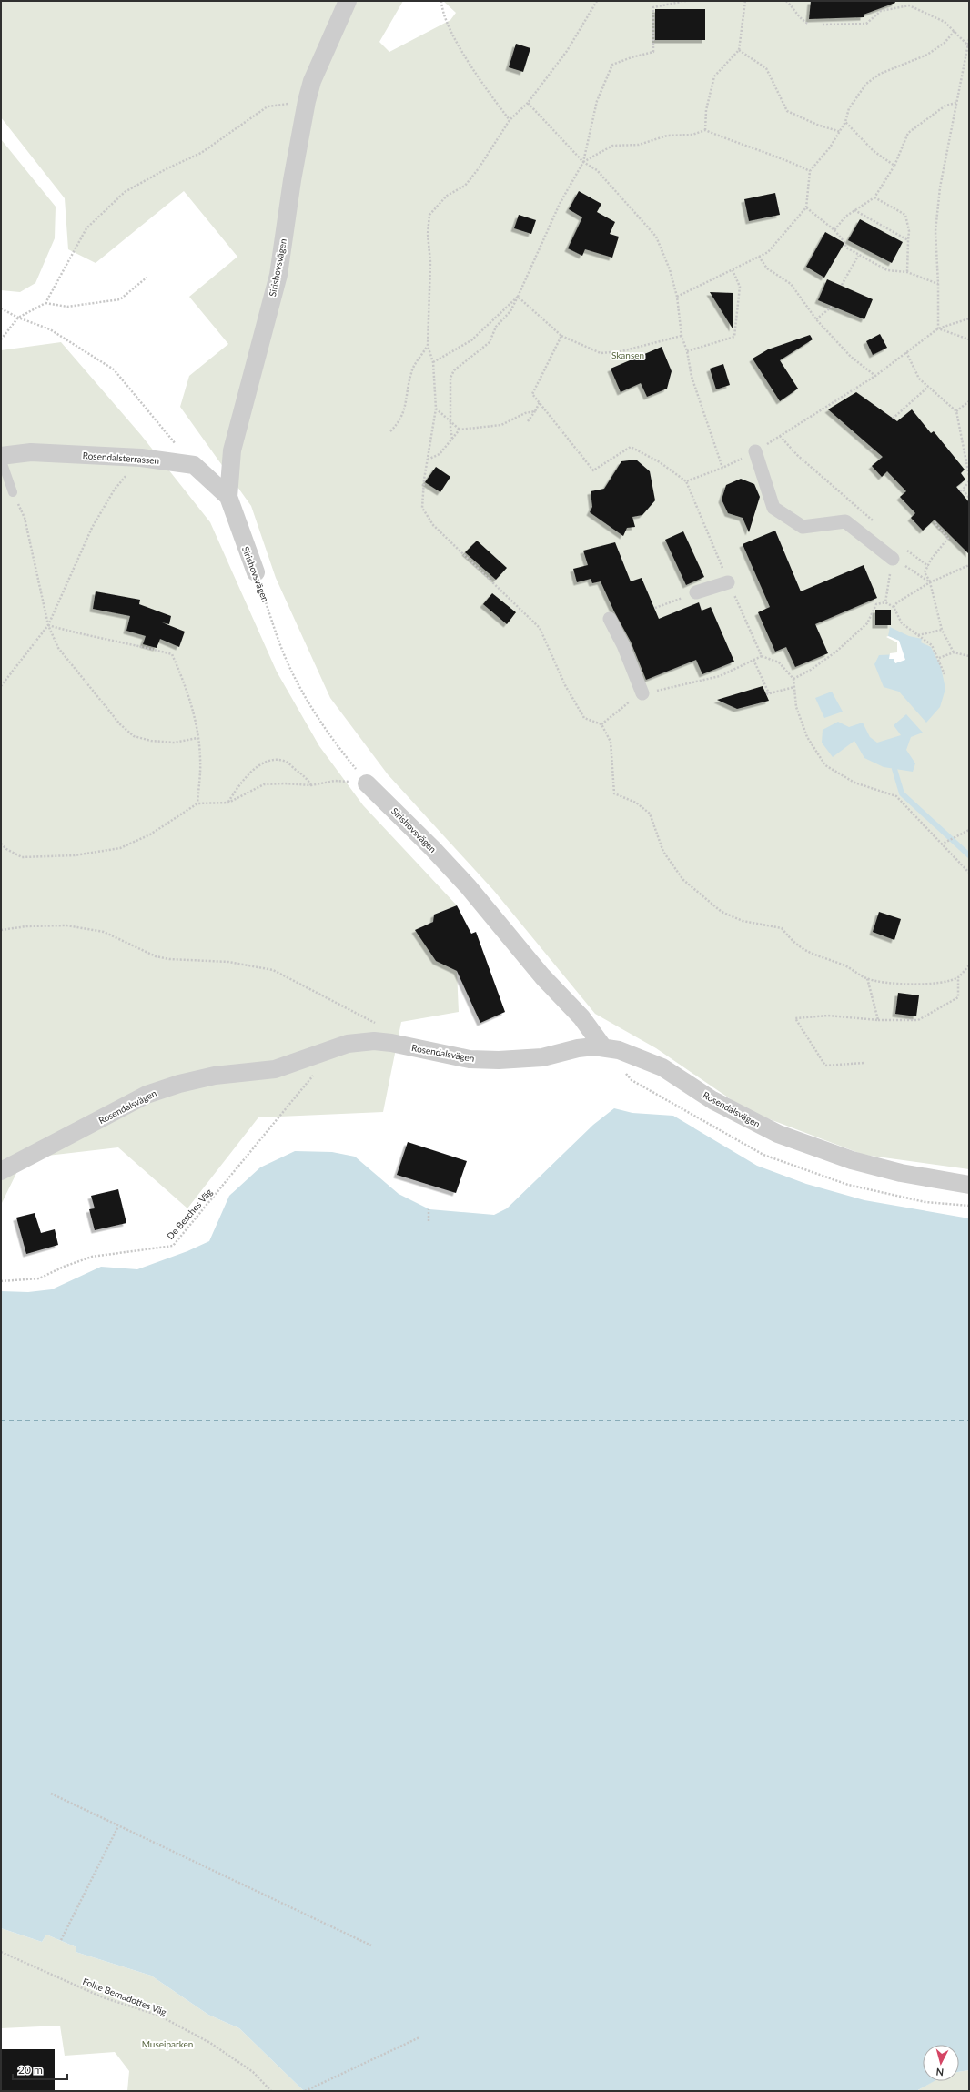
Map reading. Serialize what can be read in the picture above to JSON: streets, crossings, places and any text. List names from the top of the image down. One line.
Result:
{"streets":{"street":["Sirishovsvägen","Rosendalsterrassen","Rosendalsvägen"],"path":["De Besches Väg","Folke Bernadottes Väg"]},"crossings":[["Sirishovsvägen","Rosendalsvägen"],["Rosendalsvägen","De Besches Väg"]],"parks":["Skansen","Museiparken"],"scale_bar":"20 m","north":"bottom"}
